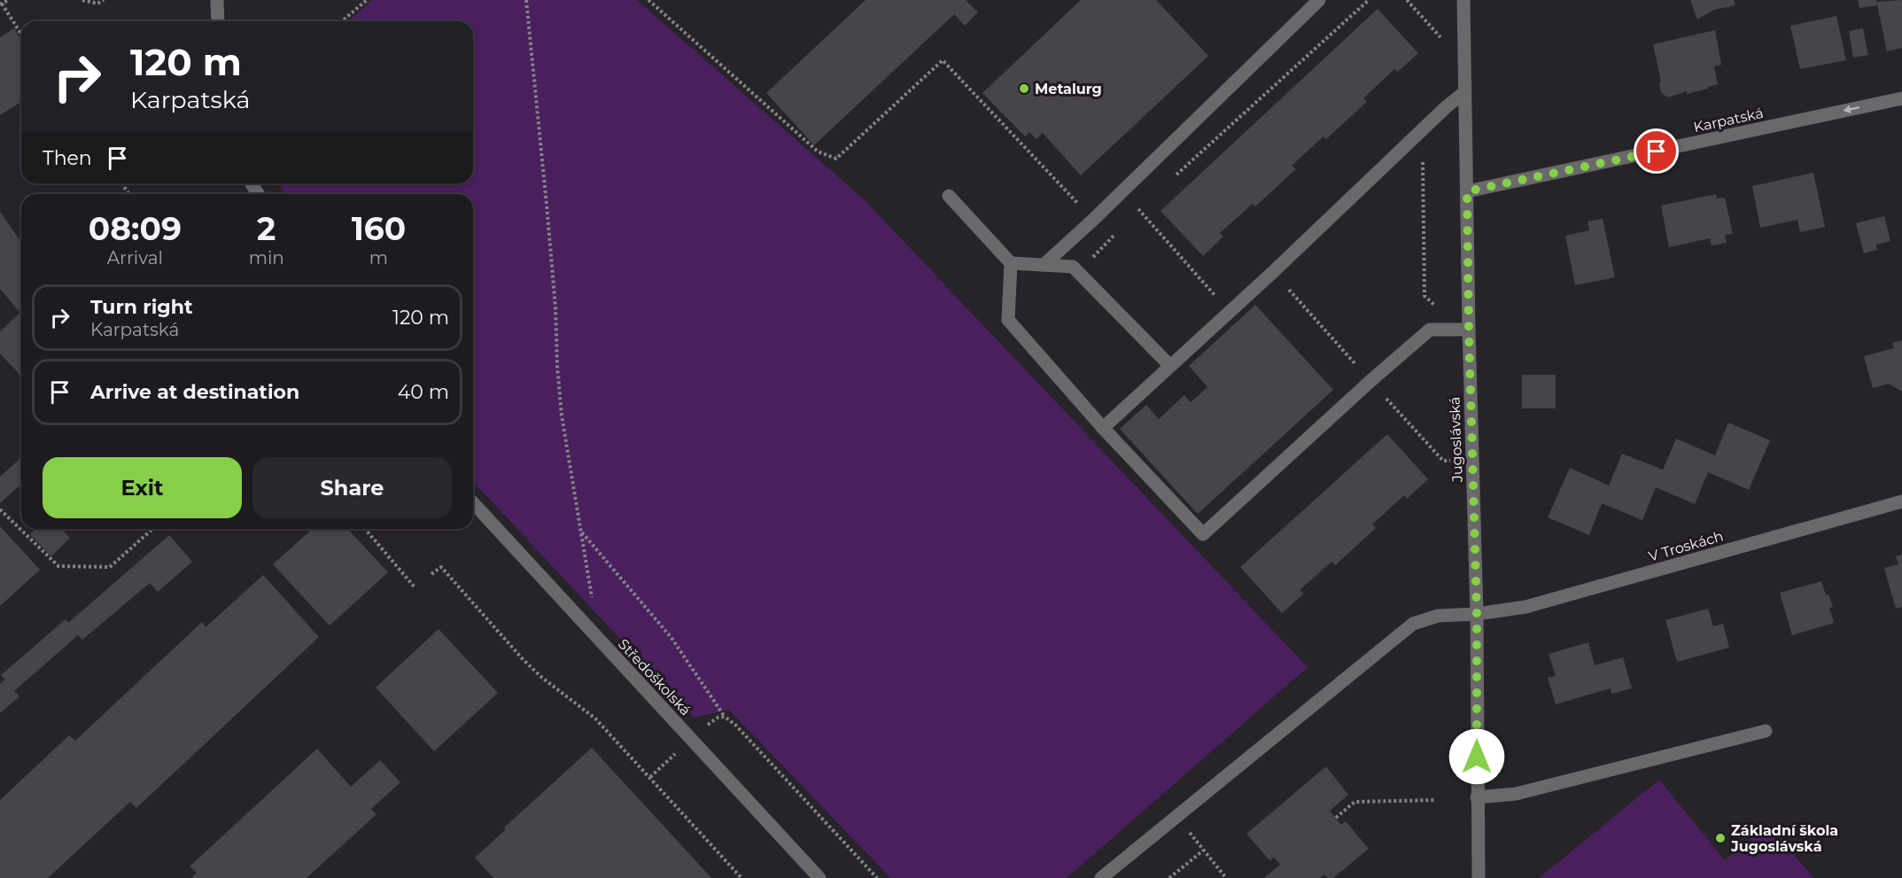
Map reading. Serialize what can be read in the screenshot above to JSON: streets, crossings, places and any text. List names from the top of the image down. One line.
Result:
{"streets":{"street":["Karpatská","Jugoslávská","V Troskách","Středoškolská"]},"crossings":[["Karpatská","Jugoslávská"],["Jugoslávská","V Troskách"]],"one_way":["Karpatská"],"places":["Metalurg","Základní škola Jugoslávská"],"page":{"turn":["120 m","Karpatská"],"then":"Then","eta":["08:09","Arrival","2","min","160","m"],"list":[{"name":"Turn right","note":"Karpatská","value":"120 m"},{"name":"Arrive at destination","value":"40 m"}],"buttons":["Exit","Share"]}}
